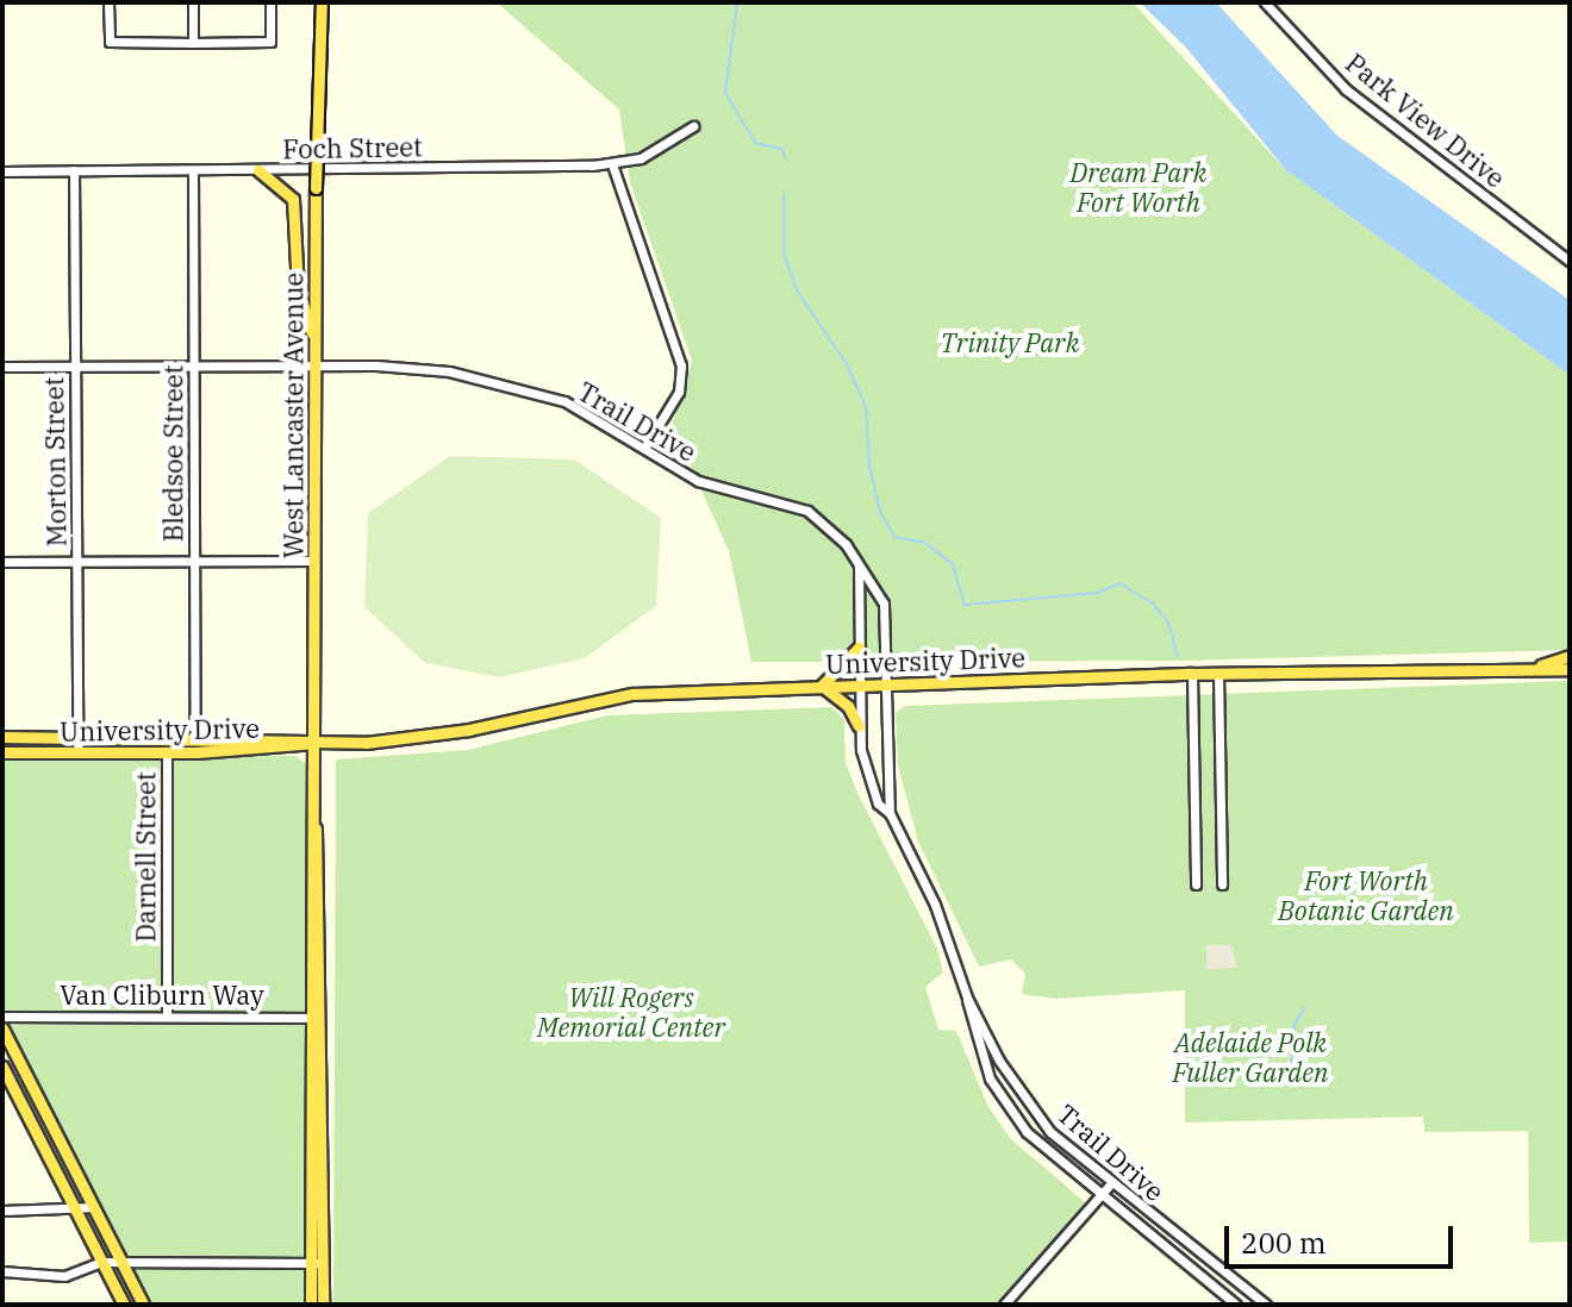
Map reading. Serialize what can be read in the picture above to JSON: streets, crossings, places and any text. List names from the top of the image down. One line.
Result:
{"streets":{"main road":["West Lancaster Avenue","University Drive"],"street":["Park View Drive","Foch Street","Trail Drive","Bledsoe Street","Morton Street","Darnell Street","Van Cliburn Way"]},"crossings":[["Foch Street","Bledsoe Street"],["Foch Street","Morton Street"],["West Lancaster Avenue","Trail Drive"],["West Lancaster Avenue","University Drive"],["West Lancaster Avenue","Van Cliburn Way"],["Trail Drive","Bledsoe Street"],["Trail Drive","Morton Street"],["Trail Drive","University Drive"],["Bledsoe Street","University Drive"],["Morton Street","University Drive"],["University Drive","Darnell Street"],["Darnell Street","Van Cliburn Way"]],"parks":["Dream Park Fort Worth","Trinity Park","Fort Worth Botanic Garden","Will Rogers Memorial Center","Adelaide Polk Fuller Garden"],"scale_bar":"200 m"}
